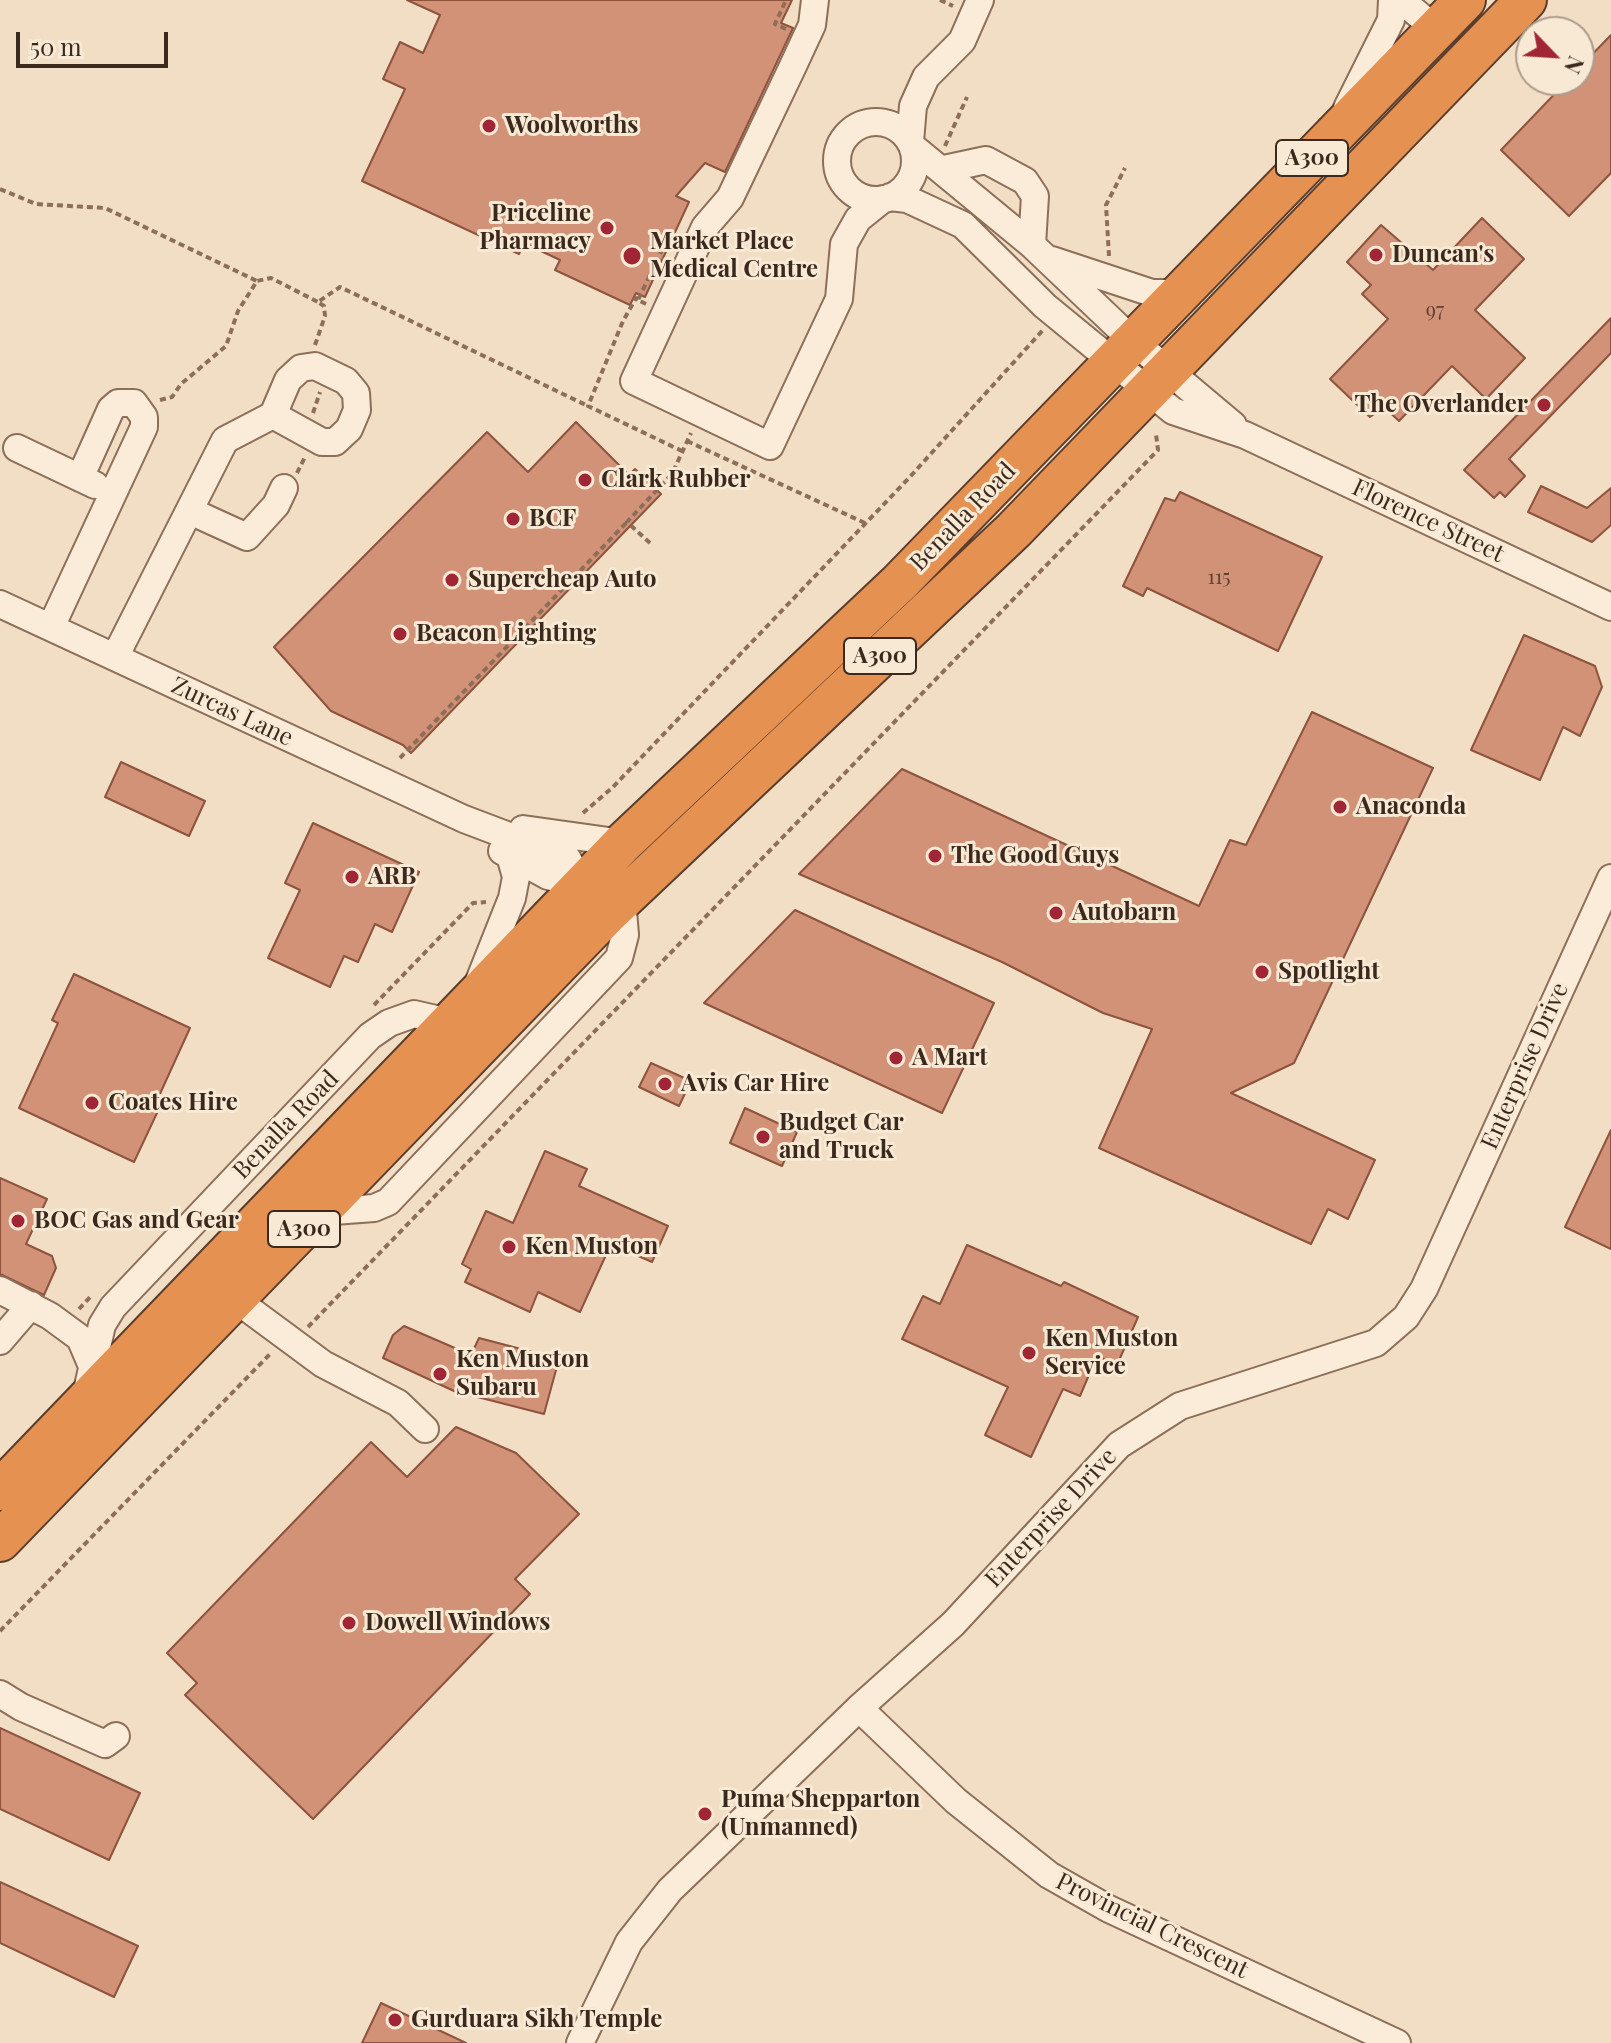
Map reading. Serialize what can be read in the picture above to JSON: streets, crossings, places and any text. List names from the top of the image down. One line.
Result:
{"streets":{"highway":["A300","Benalla Road"],"street":["Florence Street","Zurcas Lane","Enterprise Drive","Provincial Crescent"]},"crossings":[["Benalla Road","Florence Street"],["Benalla Road","Zurcas Lane"],["Enterprise Drive","Provincial Crescent"]],"places":["Woolworths","Priceline Pharmacy","Duncan's","Market Place Medical Centre","The Overlander","Clark Rubber","BCF","Supercheap Auto","Beacon Lighting","Anaconda","The Good Guys","ARB","Autobarn","Spotlight","A Mart","Avis Car Hire","Coates Hire","Budget Car and Truck","BOC Gas and Gear","Ken Muston","Ken Muston Service","Ken Muston Subaru","Dowell Windows","Puma Shepparton (Unmanned)","Gurduara Sikh Temple"],"house_numbers":["97","115"],"scale_bar":"50 m","north":"bottom right"}
